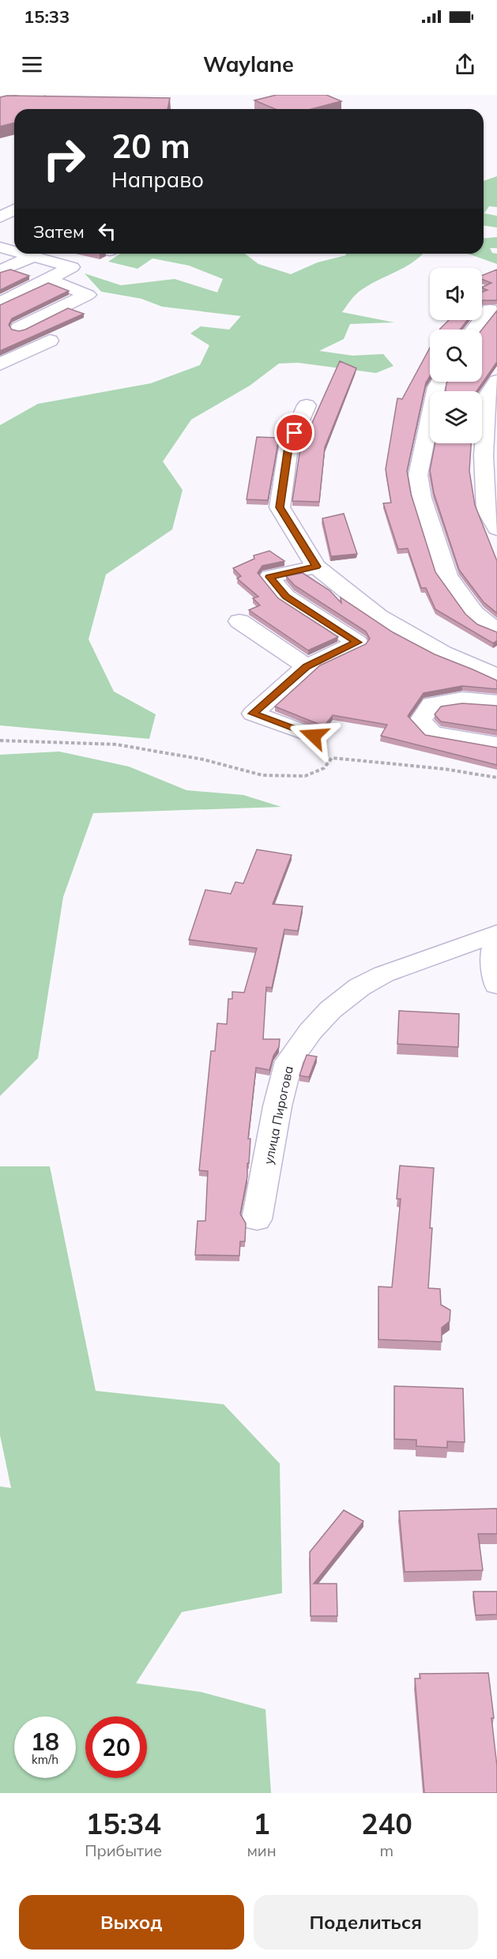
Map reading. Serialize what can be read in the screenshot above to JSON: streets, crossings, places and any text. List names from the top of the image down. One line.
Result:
{"streets":{"street":["улица Пирогова"]},"page":{"status":"15:33","header":"Waylane","turn":["20 m","Направо"],"then":"Затем","speed":"18 km/h","limit":"20","eta":["15:34","Прибытие","1","мин","240","m"],"buttons":["Выход","Поделиться"]}}
